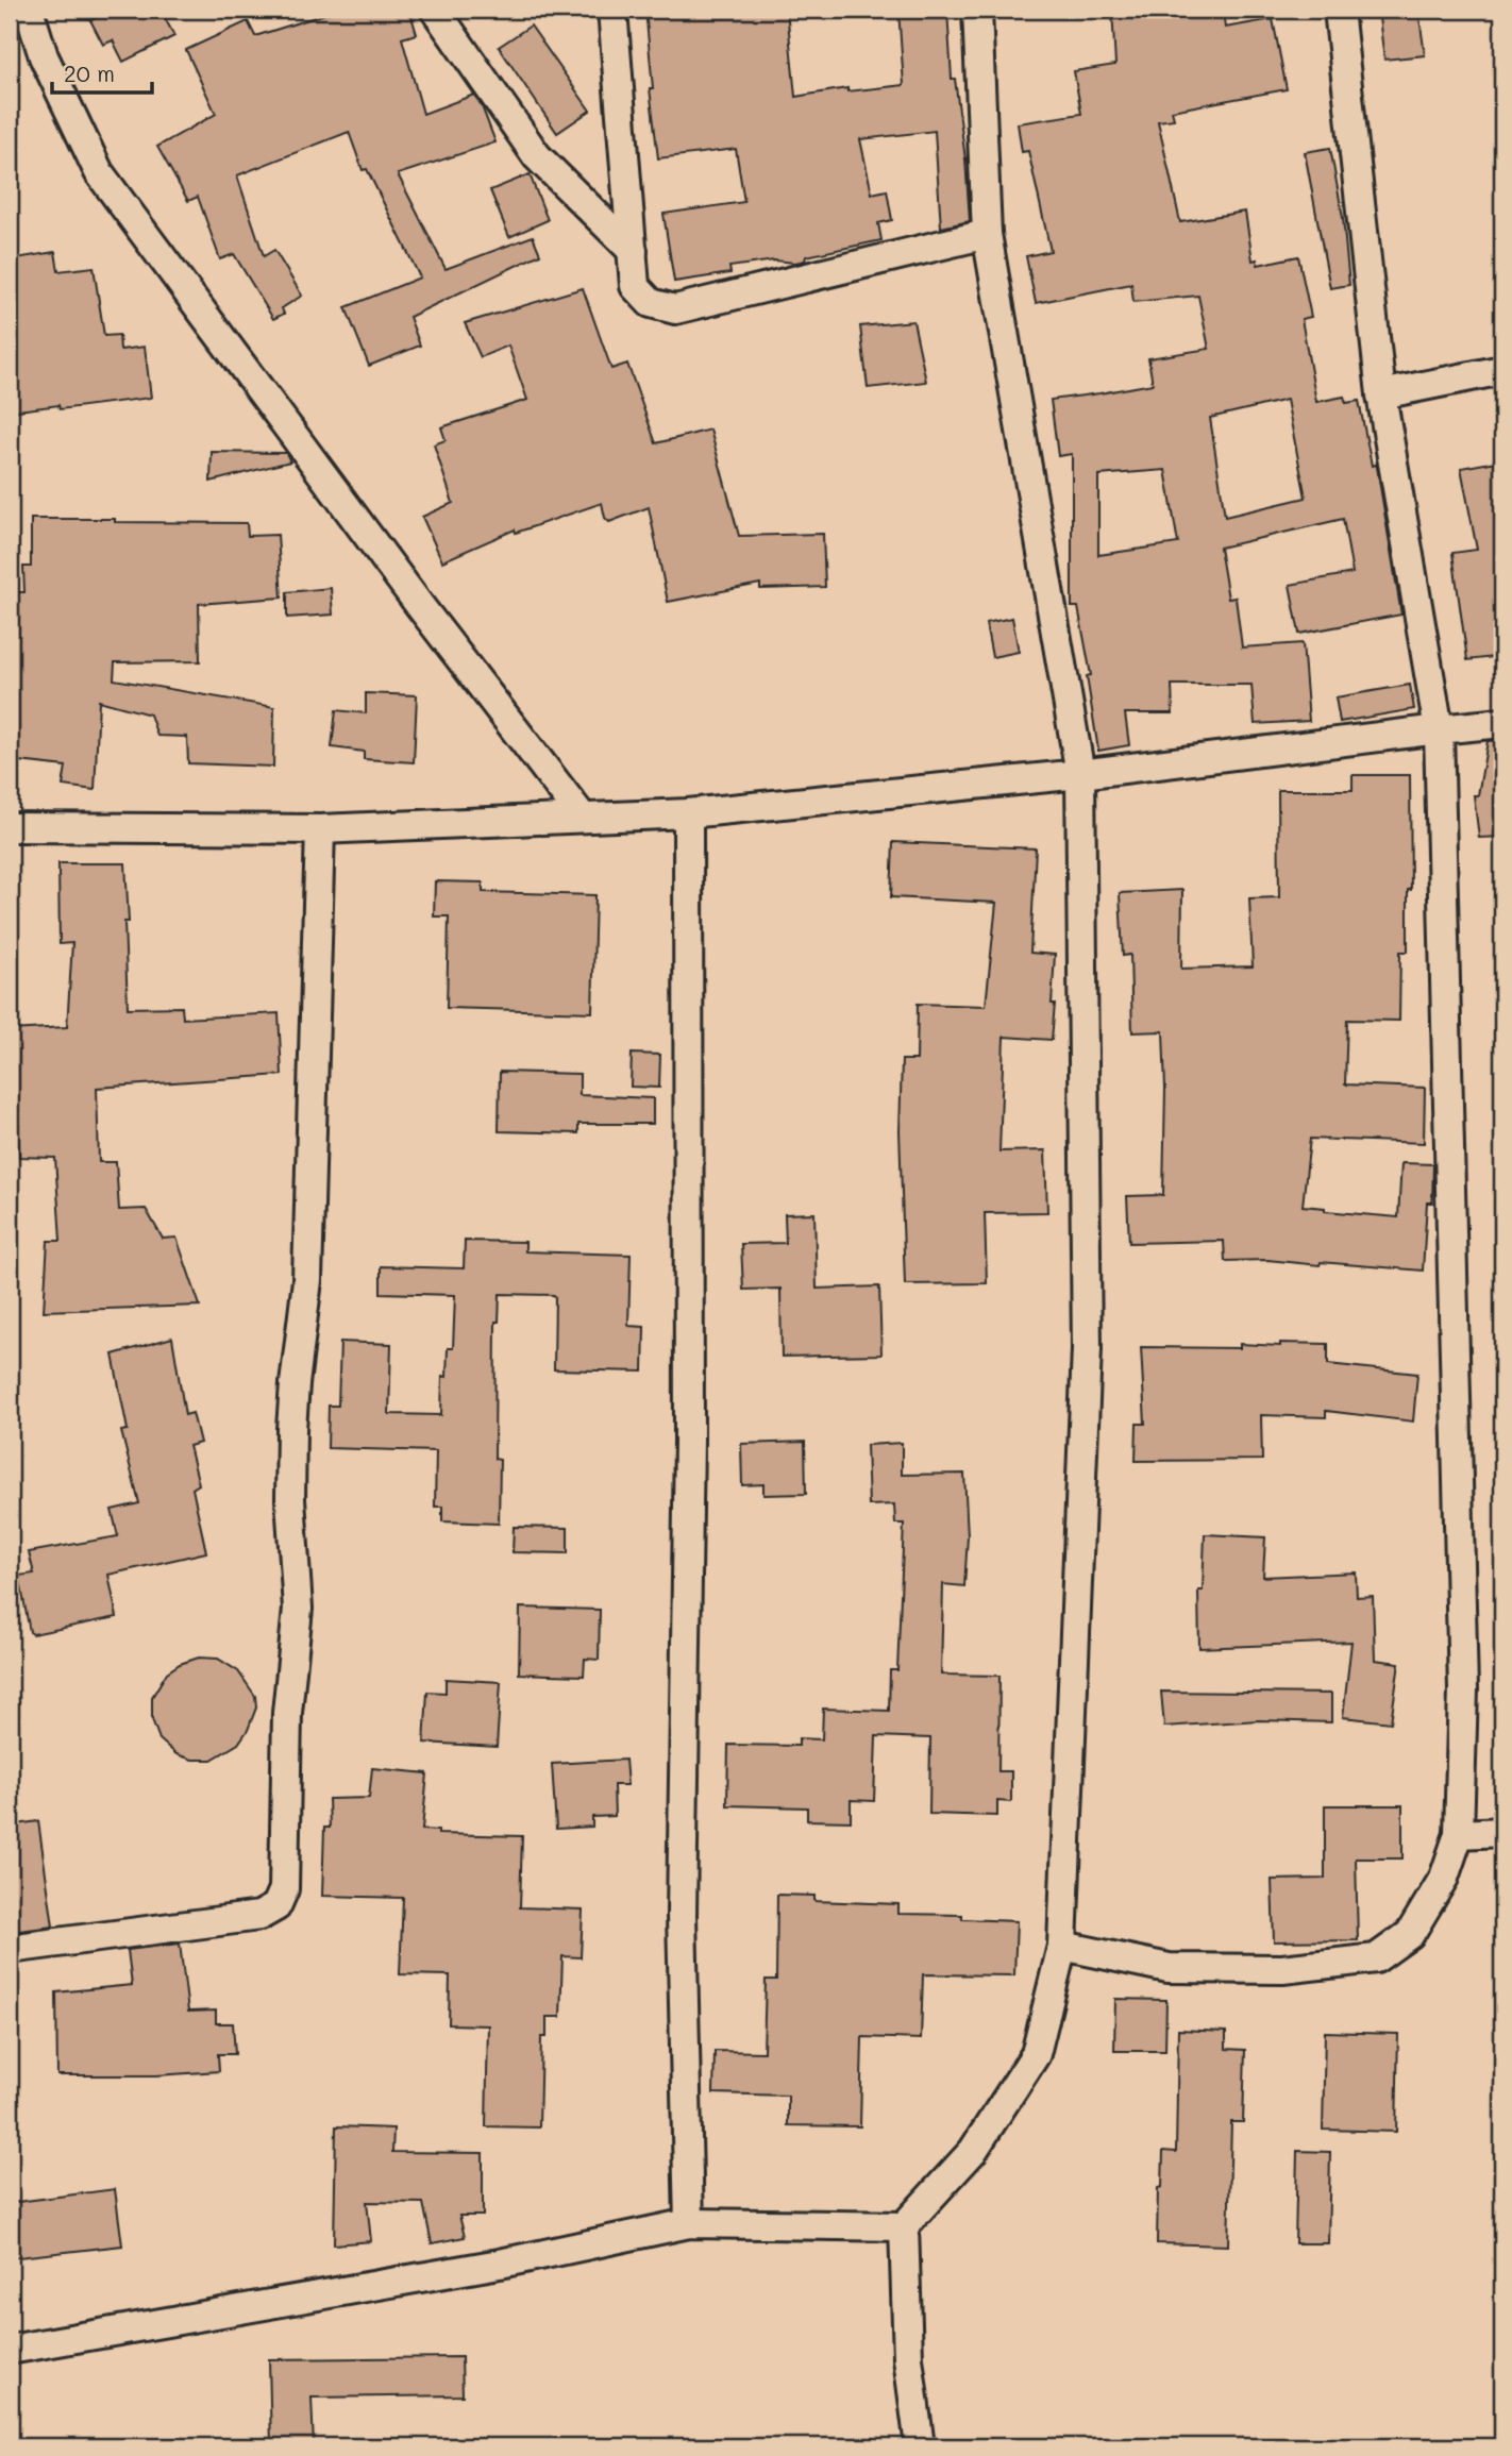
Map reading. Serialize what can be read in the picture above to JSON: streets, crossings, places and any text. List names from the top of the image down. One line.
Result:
{"scale_bar":"20 m"}
